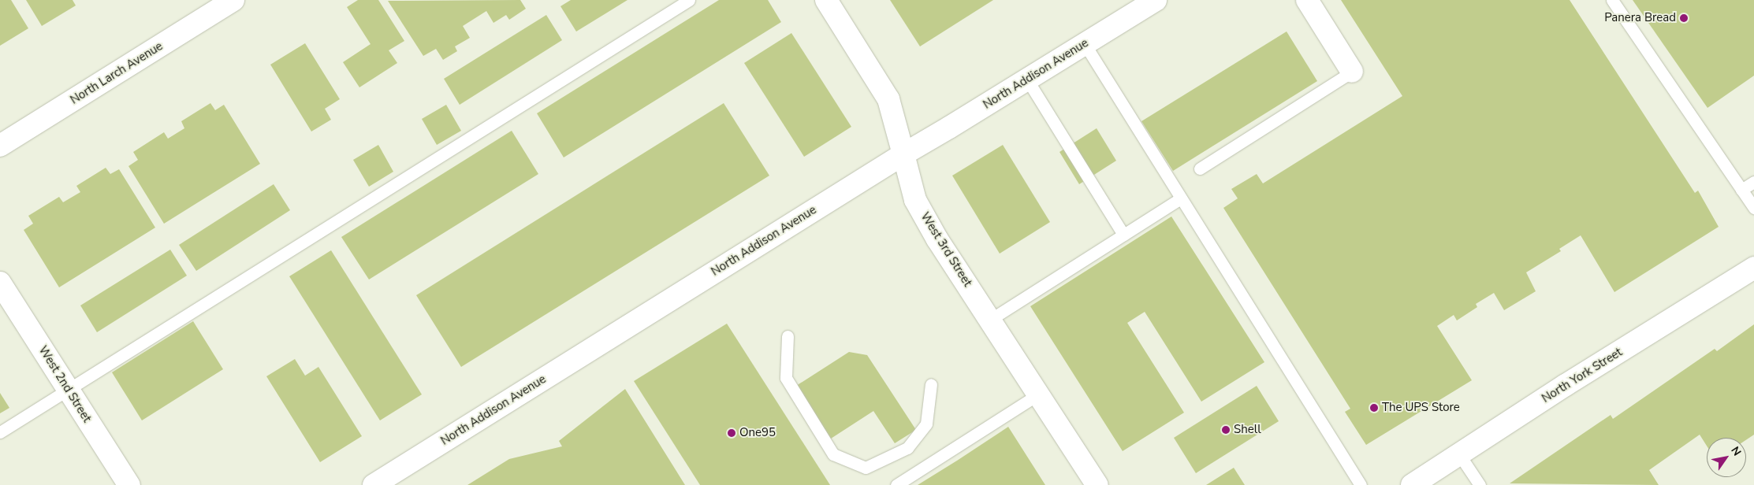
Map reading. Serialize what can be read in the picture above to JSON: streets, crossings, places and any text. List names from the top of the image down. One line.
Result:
{"streets":{"street":["North Larch Avenue","North Addison Avenue","West 3rd Street","North York Street","West 2nd Street"]},"crossings":[["North Addison Avenue","West 3rd Street"]],"places":["Panera Bread","The UPS Store","Shell","One95"],"north":"top right"}
